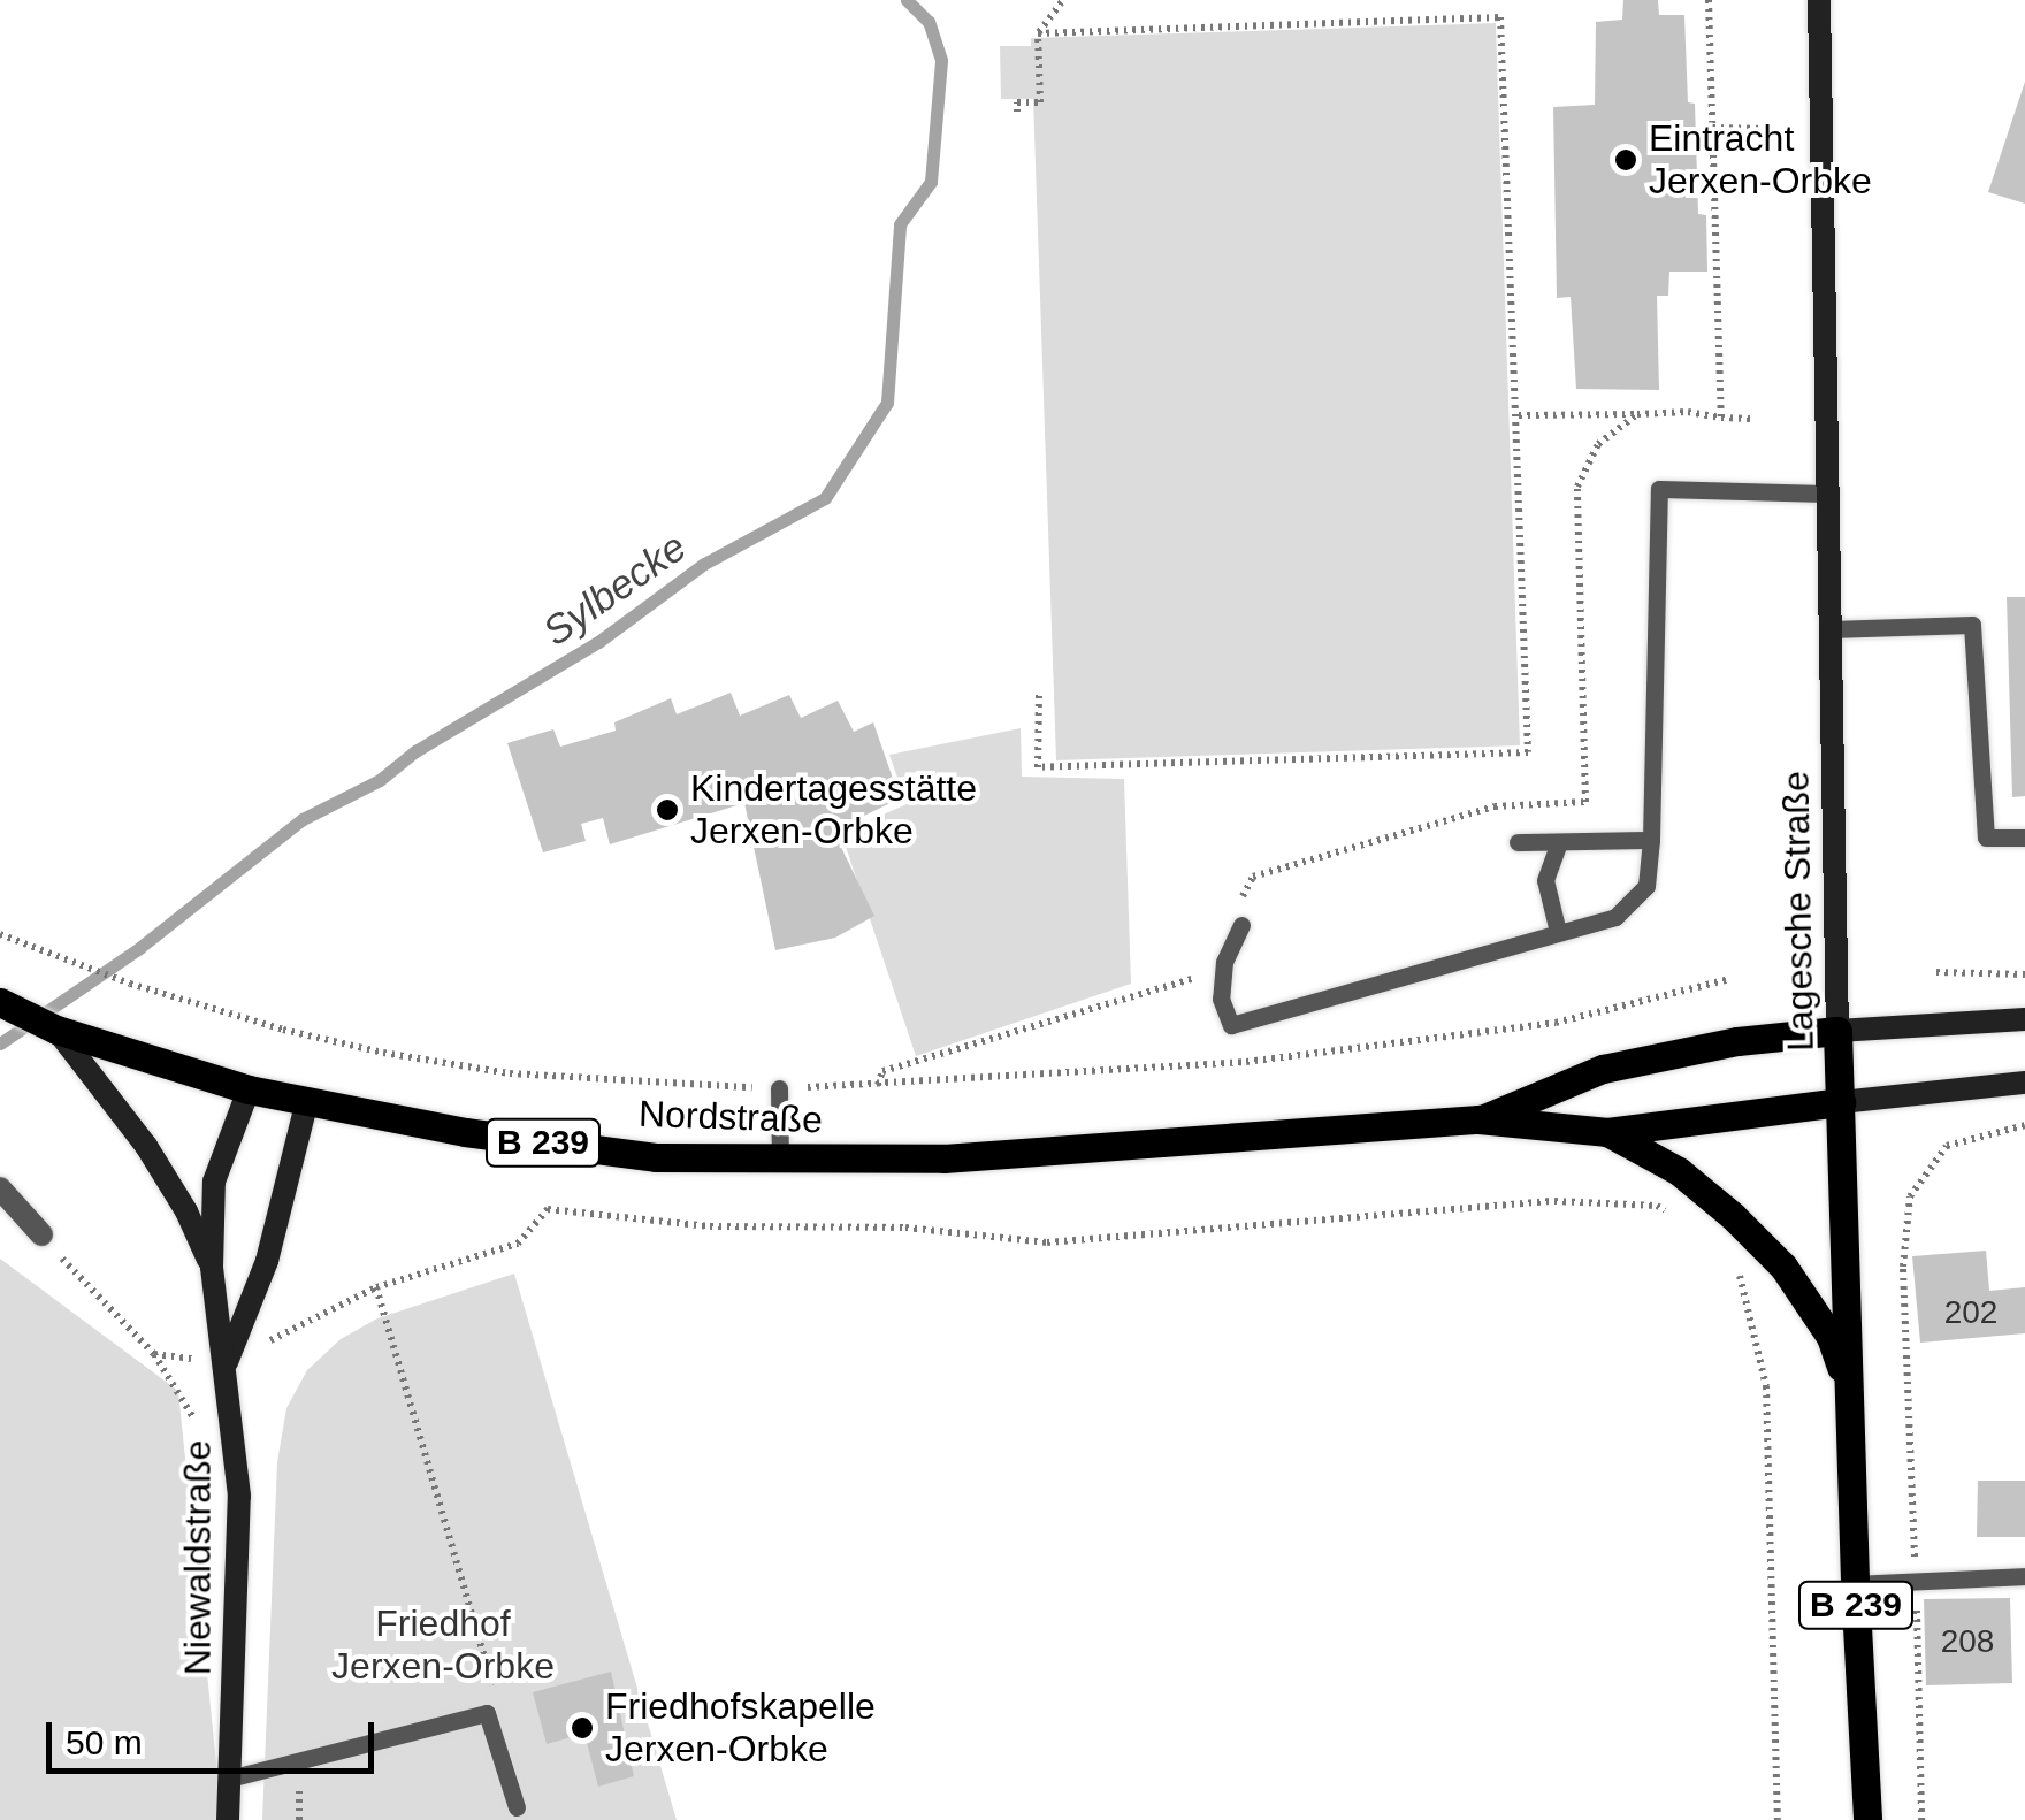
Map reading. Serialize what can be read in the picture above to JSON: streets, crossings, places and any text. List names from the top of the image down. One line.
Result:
{"streets":{"main road":["Lagesche Straße","Nordstraße","B 239","Niewaldstraße"]},"crossings":[["Lagesche Straße","Nordstraße"],["Nordstraße","Niewaldstraße"]],"water":["Sylbecke"],"parks":["Friedhof Jerxen-Orbke"],"places":["Eintracht Jerxen-Orbke","Kindertagesstätte Jerxen-Orbke","Friedhofskapelle Jerxen-Orbke"],"house_numbers":["202","208"],"scale_bar":"50 m"}
